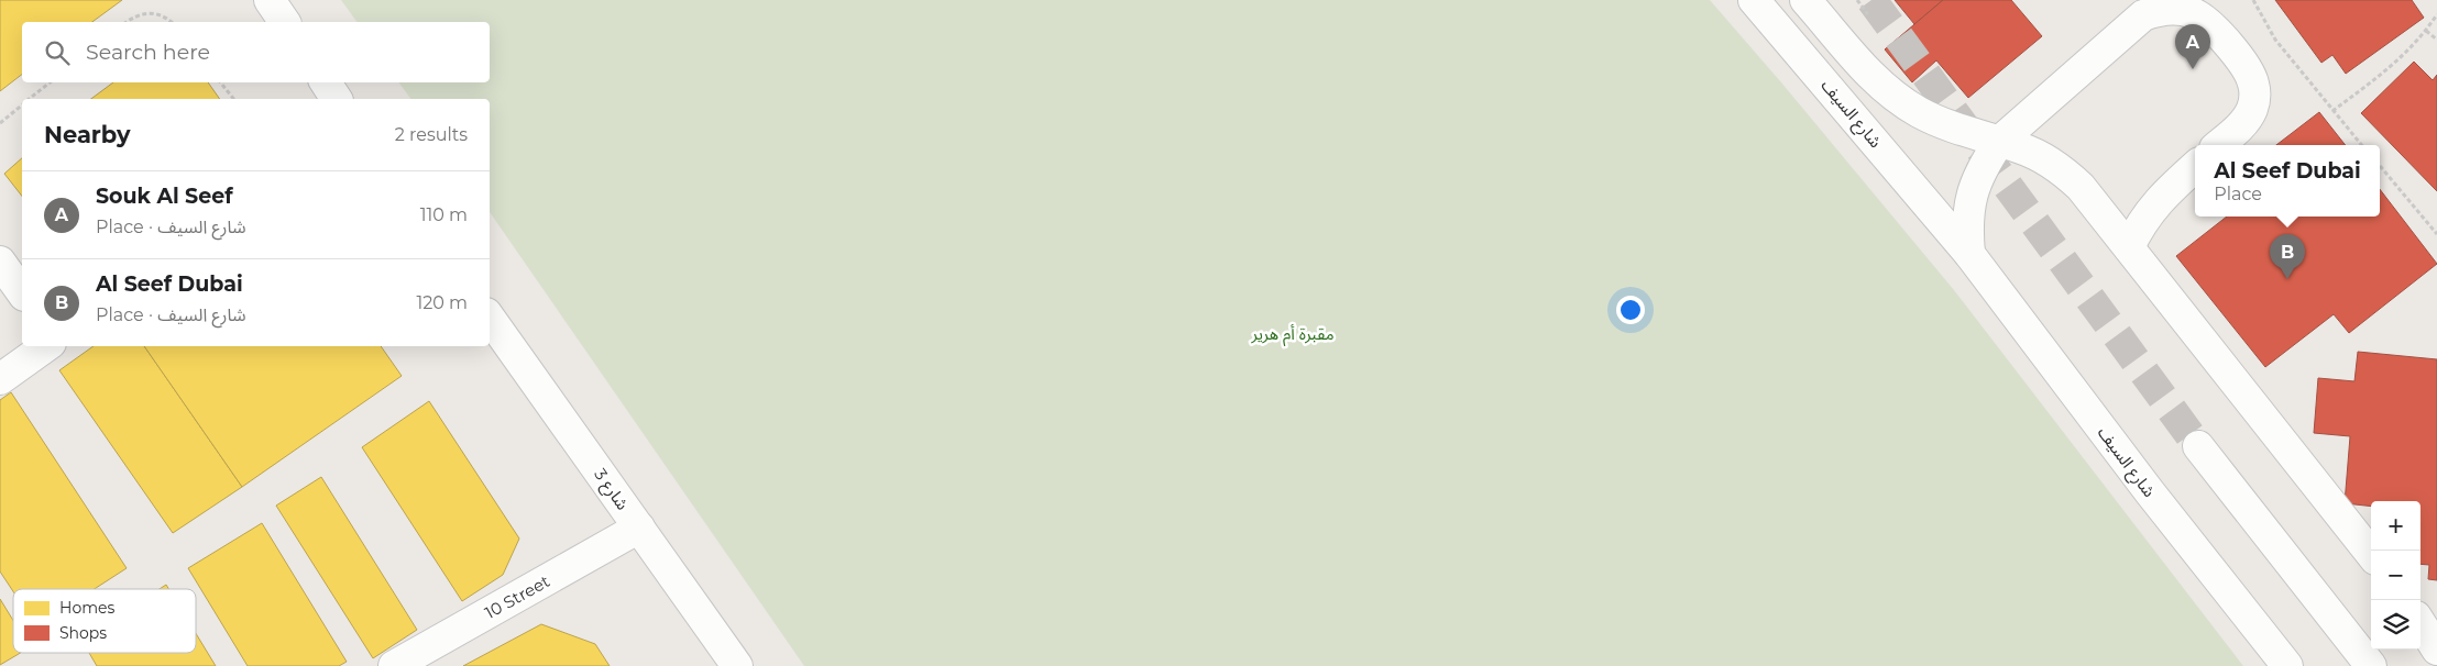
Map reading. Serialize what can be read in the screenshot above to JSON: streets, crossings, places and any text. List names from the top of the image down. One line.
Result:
{"streets":{"street":["شارع السيف","شارع 3","10 Street"]},"crossings":[["شارع 3","10 Street"]],"parks":["مقبرة أم هرير"],"legend":["Homes","Shops"],"page":{"search":"Search here","pins":["A","B"],"heading":["Nearby","2 results"],"popup":["Al Seef Dubai","Place"],"list":[{"mark":"A","name":"Souk Al Seef","note":"Place · شارع السيف","value":"110 m"},{"mark":"B","name":"Al Seef Dubai","note":"Place · شارع السيف","value":"120 m"}],"map_buttons":["+","−"]}}
